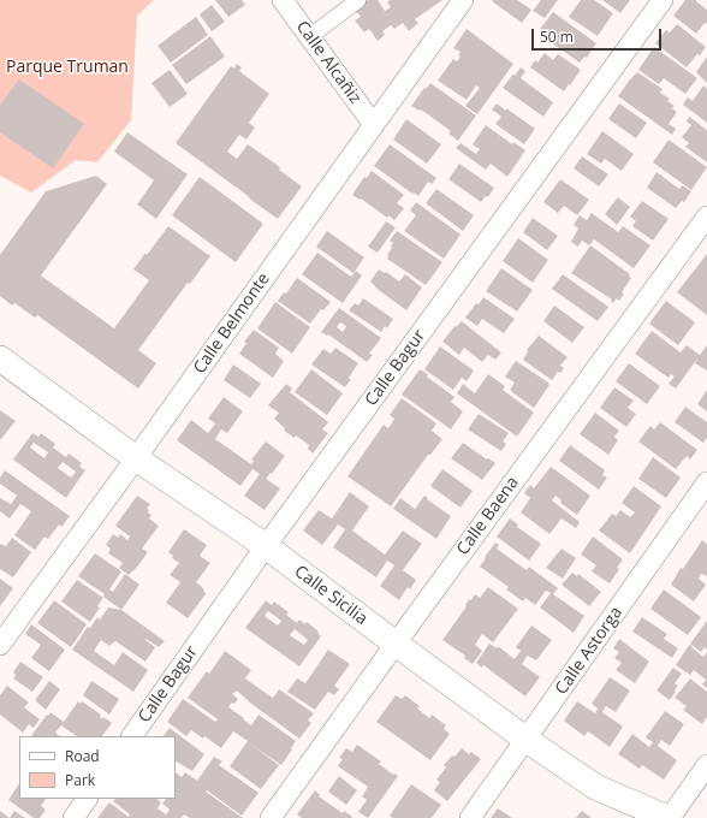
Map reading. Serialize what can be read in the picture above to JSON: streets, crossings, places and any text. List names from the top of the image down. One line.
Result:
{"streets":{"street":["Calle Alcañiz","Calle Belmonte","Calle Bagur","Calle Baena","Calle Sicilia","Calle Astorga"]},"crossings":[["Calle Alcañiz","Calle Belmonte"],["Calle Belmonte","Calle Sicilia"],["Calle Bagur","Calle Sicilia"],["Calle Baena","Calle Sicilia"],["Calle Sicilia","Calle Astorga"]],"parks":["Parque Truman"],"legend":["Road","Park"],"scale_bar":"50 m"}
